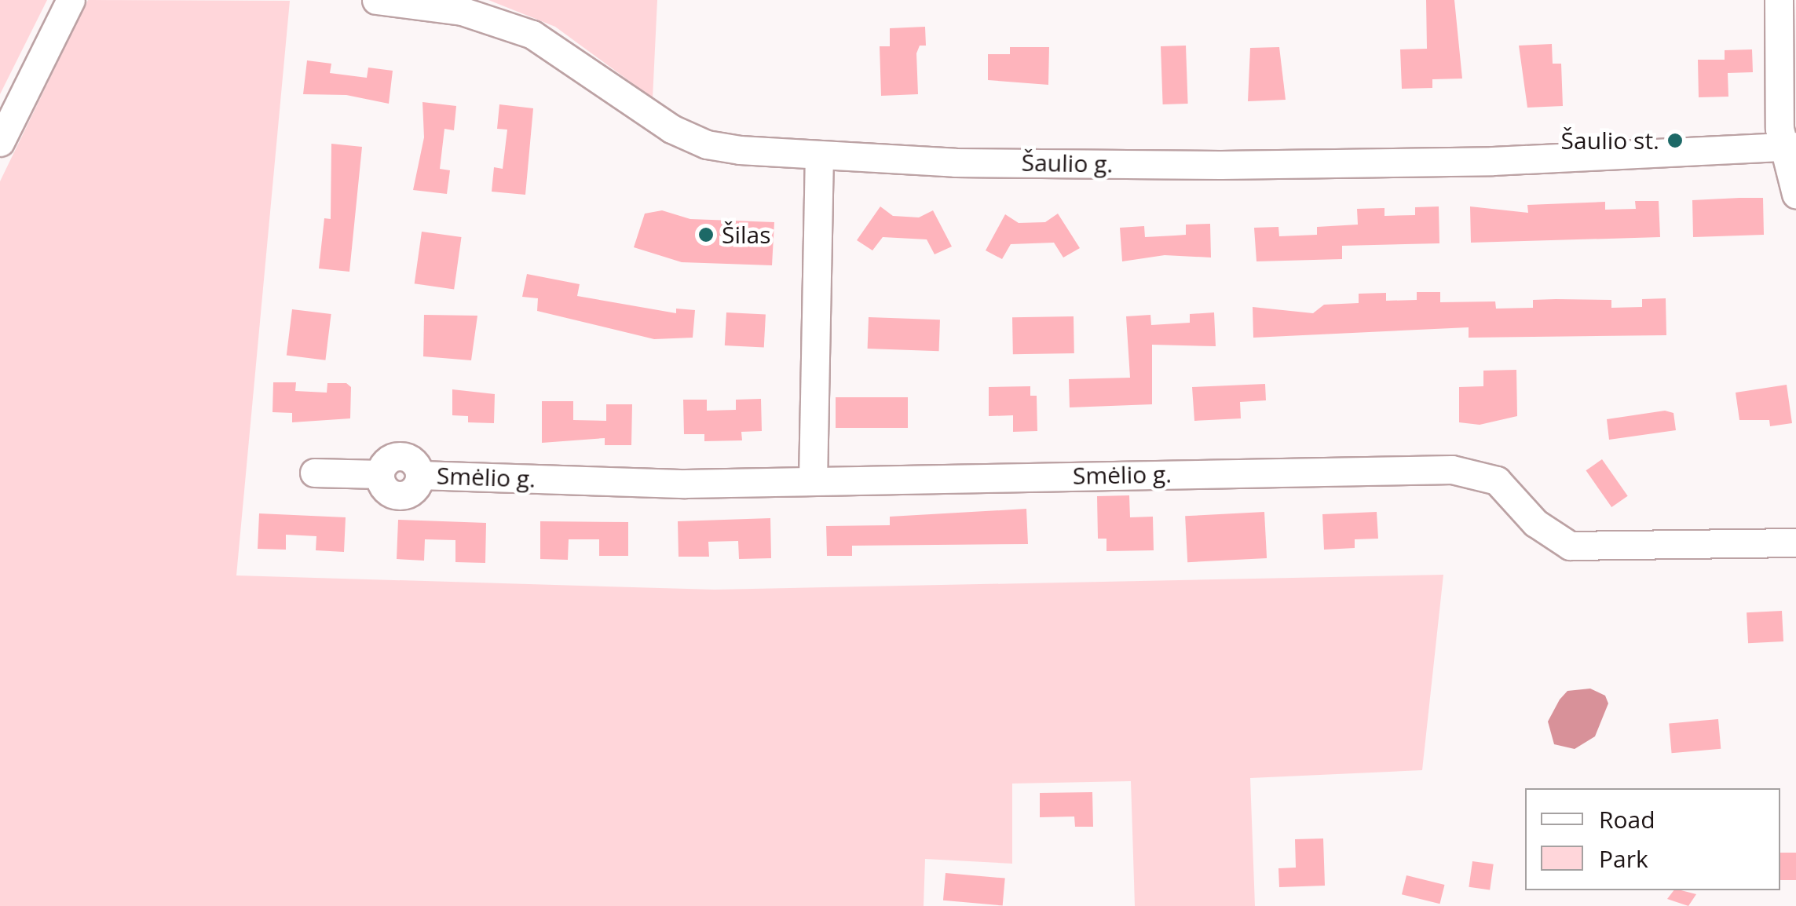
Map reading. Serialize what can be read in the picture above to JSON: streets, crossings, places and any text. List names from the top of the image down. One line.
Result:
{"streets":{"street":["Šaulio g.","Smėlio g."]},"places":["Šaulio st.","Šilas"],"legend":["Road","Park"]}
